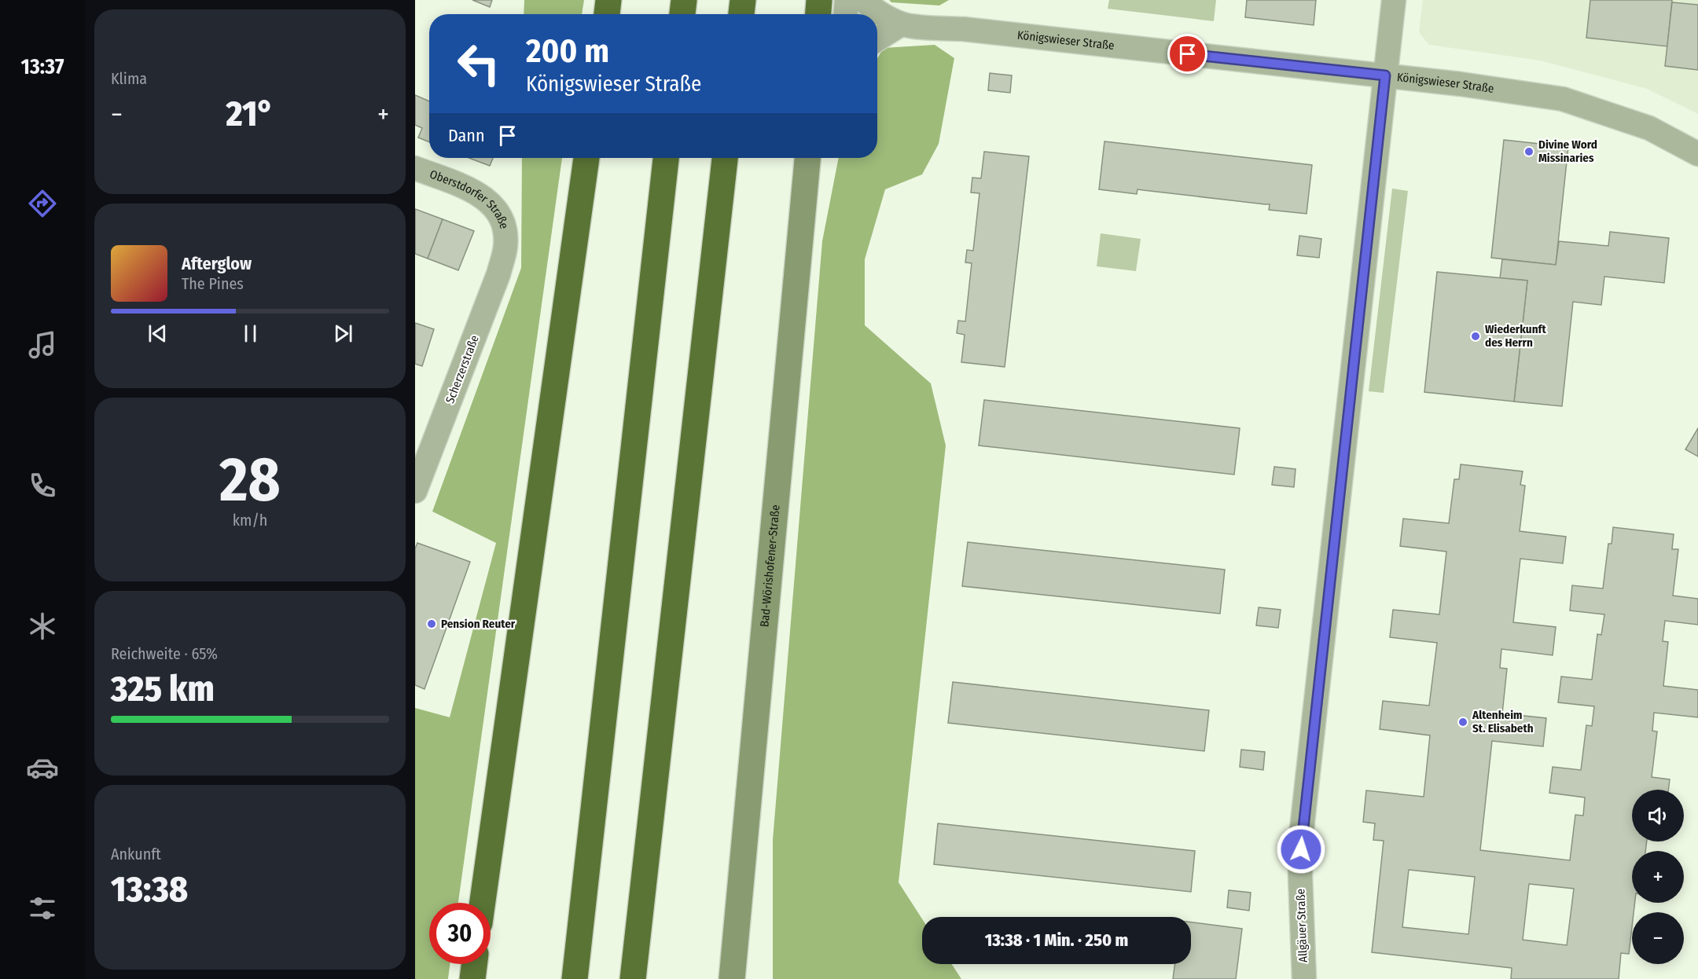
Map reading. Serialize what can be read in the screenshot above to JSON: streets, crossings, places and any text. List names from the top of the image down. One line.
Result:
{"streets":{"main road":["Bad-Wörishofener-Straße"],"street":["Königswieser Straße","Oberstdorfer Straße","Scherzerstraße","Allgäuer Straße"]},"crossings":[["Königswieser Straße","Allgäuer Straße"],["Oberstdorfer Straße","Scherzerstraße"]],"places":["Divine Word Missinaries","Wiederkunft des Herrn","Pension Reuter","Altenheim St. Elisabeth"],"page":{"tabs":"13:37","tile":["Klima",["28","km/h"],["Reichweite · 65%","325 km"],["Ankunft","13:38"]],"turn":["200 m","Königswieser Straße"],"heat":["−","21°","+"],"then":"Dann","song":["Afterglow","The Pines"],"map_buttons":["+","−"],"limit":"30","trip":"13:38 · 1 Min. · 250 m"}}
